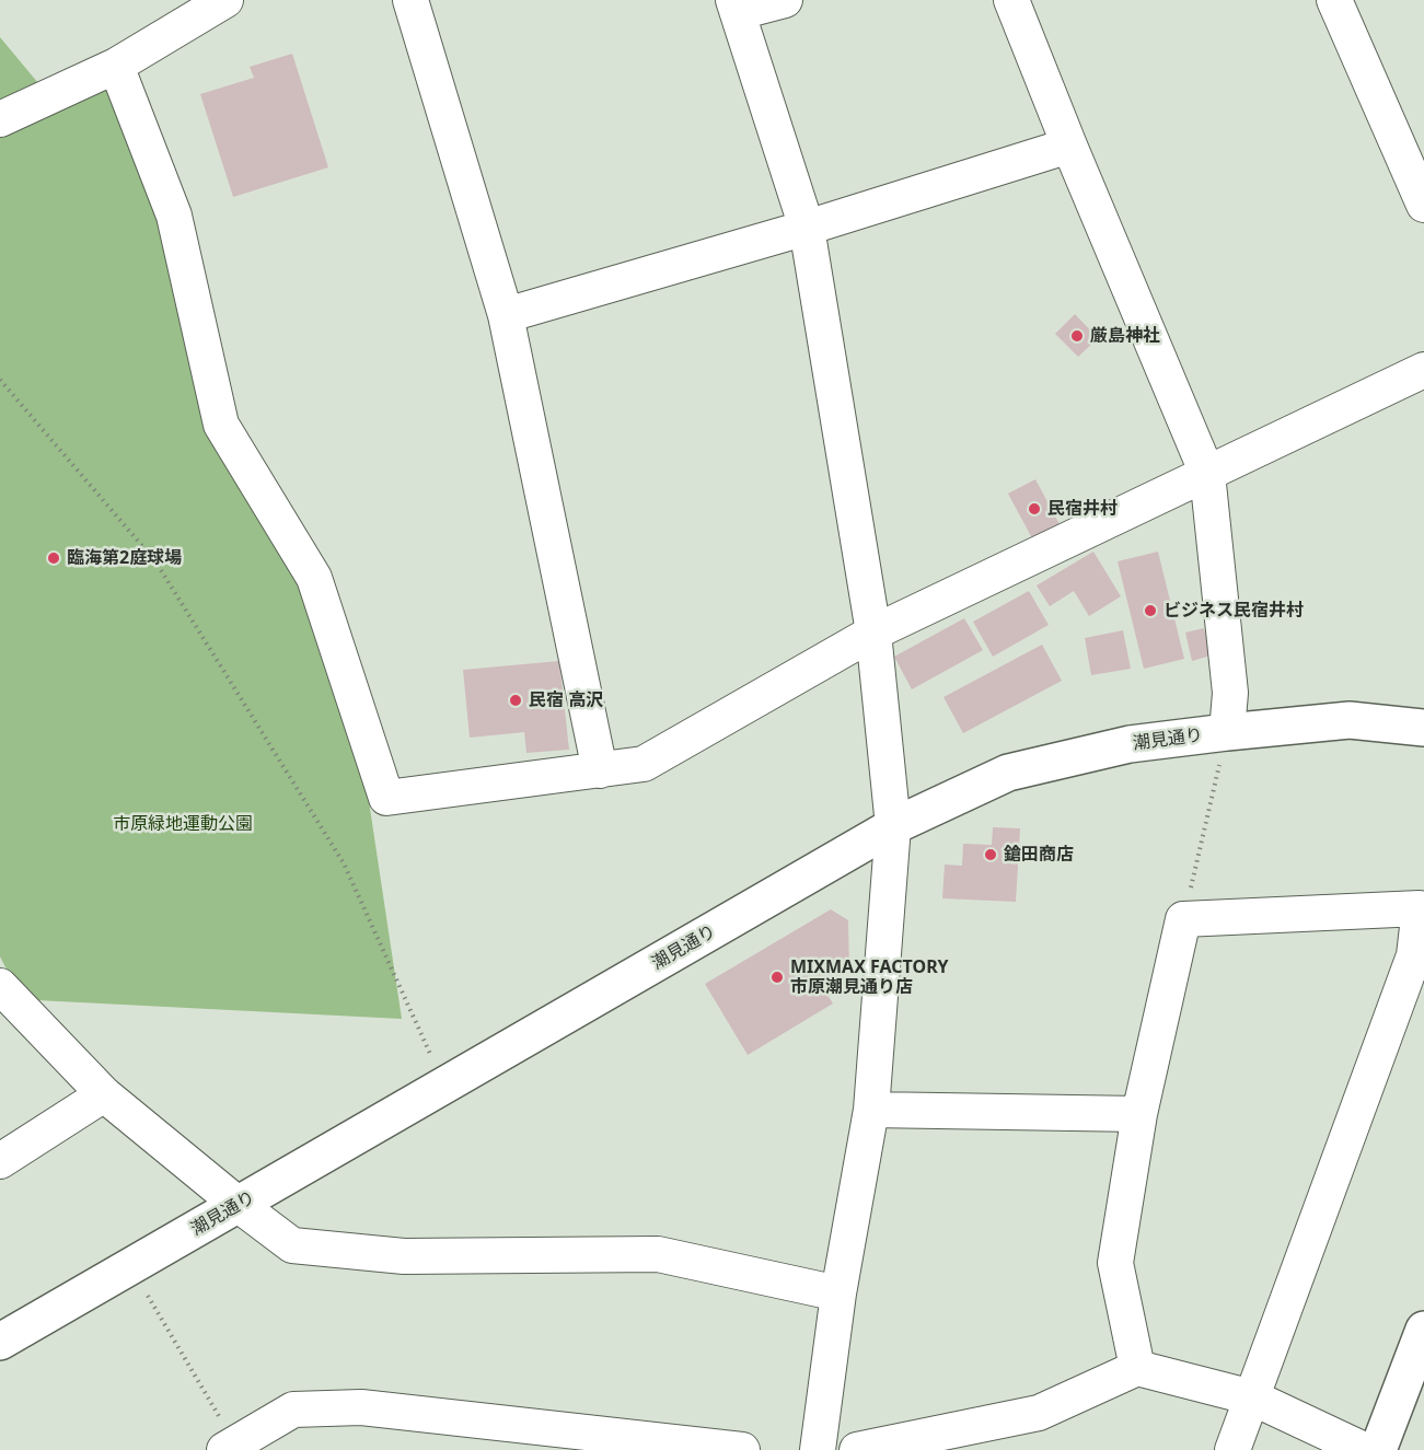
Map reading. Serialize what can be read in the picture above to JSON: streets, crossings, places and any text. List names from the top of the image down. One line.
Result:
{"streets":{"street":["潮見通り"]},"parks":["市原緑地運動公園"],"places":["厳島神社","民宿井村","臨海第2庭球場","ビジネス民宿井村","民宿 高沢","鎗田商店","MIXMAX FACTORY 市原潮見通り店"]}
